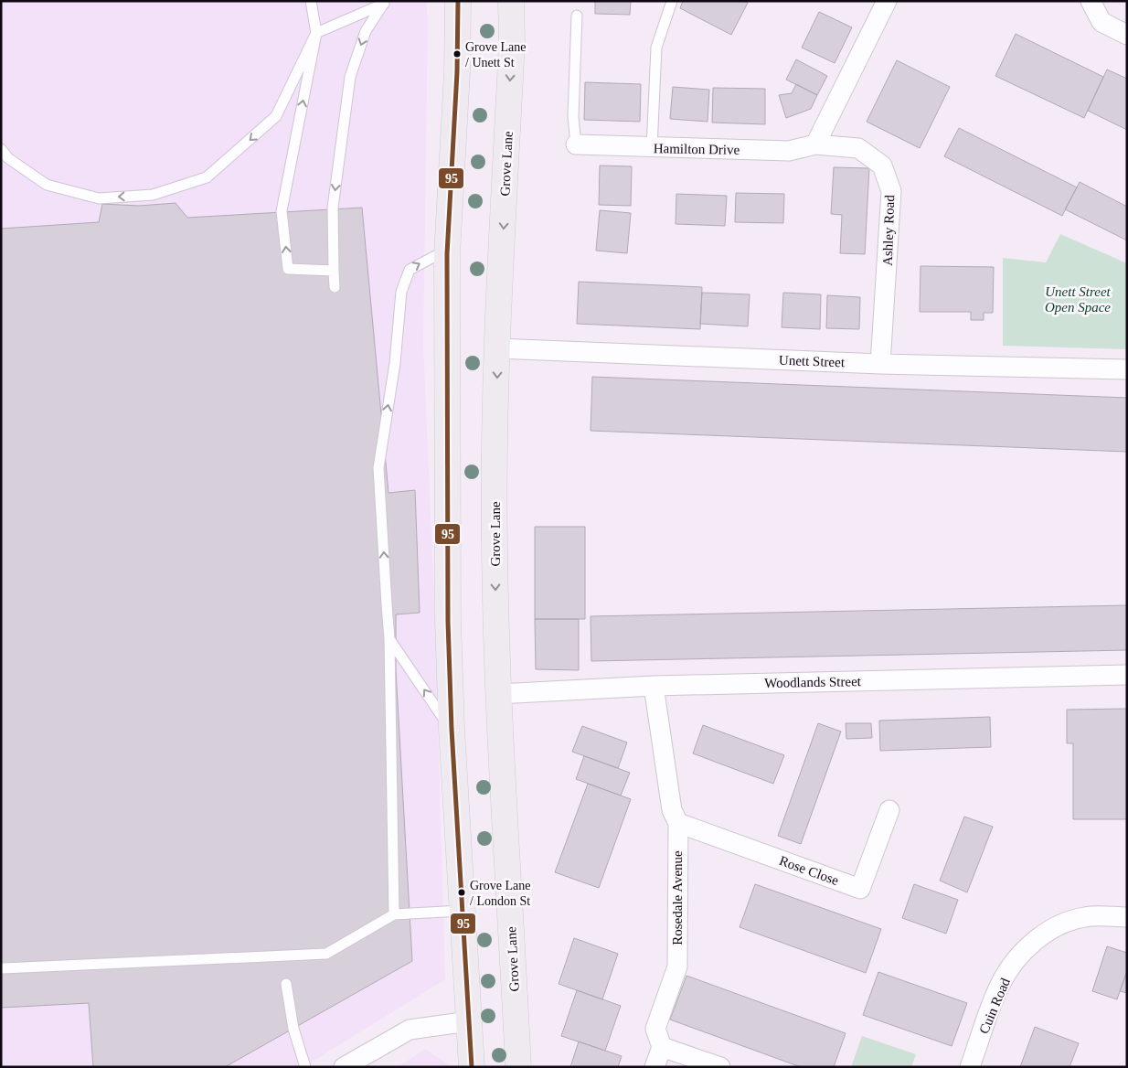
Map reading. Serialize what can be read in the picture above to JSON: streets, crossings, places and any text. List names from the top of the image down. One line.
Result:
{"streets":{"main road":["Grove Lane"],"street":["Hamilton Drive","Ashley Road","Unett Street","Woodlands Street","Rose Close","Rosedale Avenue","Cuin Road"]},"crossings":[["Hamilton Drive","Ashley Road"],["Grove Lane","Unett Street"],["Grove Lane","Woodlands Street"],["Ashley Road","Unett Street"],["Woodlands Street","Rosedale Avenue"],["Rose Close","Rosedale Avenue"]],"parks":["Unett Street Open Space"],"places":["Grove Lane / Unett St","Grove Lane / London St"],"lines":["transit line 95"]}
